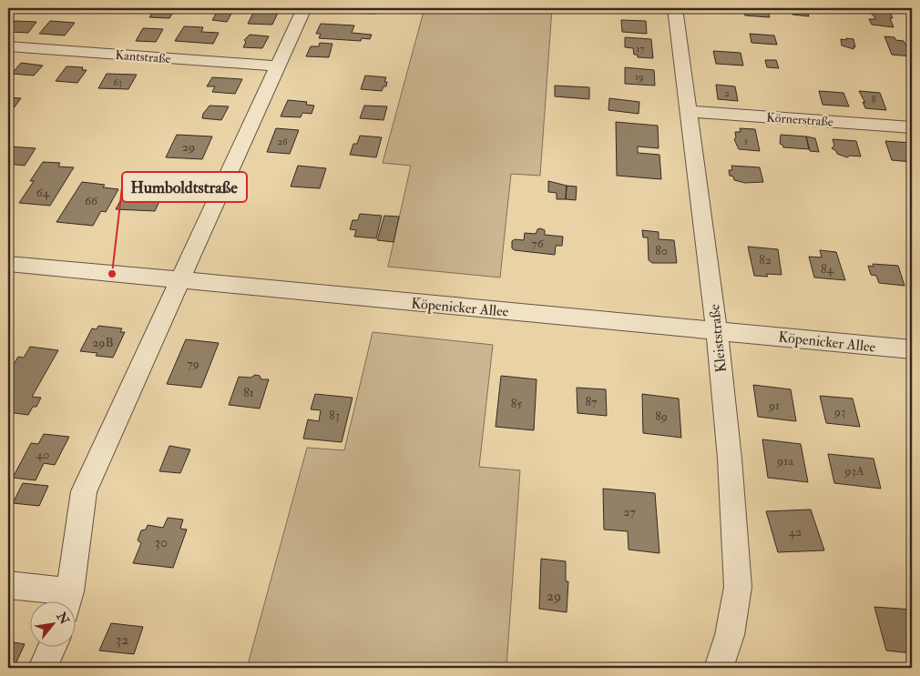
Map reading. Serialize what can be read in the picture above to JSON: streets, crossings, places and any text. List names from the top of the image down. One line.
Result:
{"streets":{"street":["Kantstraße","Körnerstraße","Köpenicker Allee","Kleiststraße"]},"crossings":[["Körnerstraße","Kleiststraße"],["Köpenicker Allee","Kleiststraße"]],"places":["Humboldtstraße"],"house_numbers":["17","19","63","2","8","26","1","29","64","66","76","80","82","84","29B","79","81","87","85","91","93","83","89","40","91a","93A","27","42","30","29","32"],"north":"top right"}
